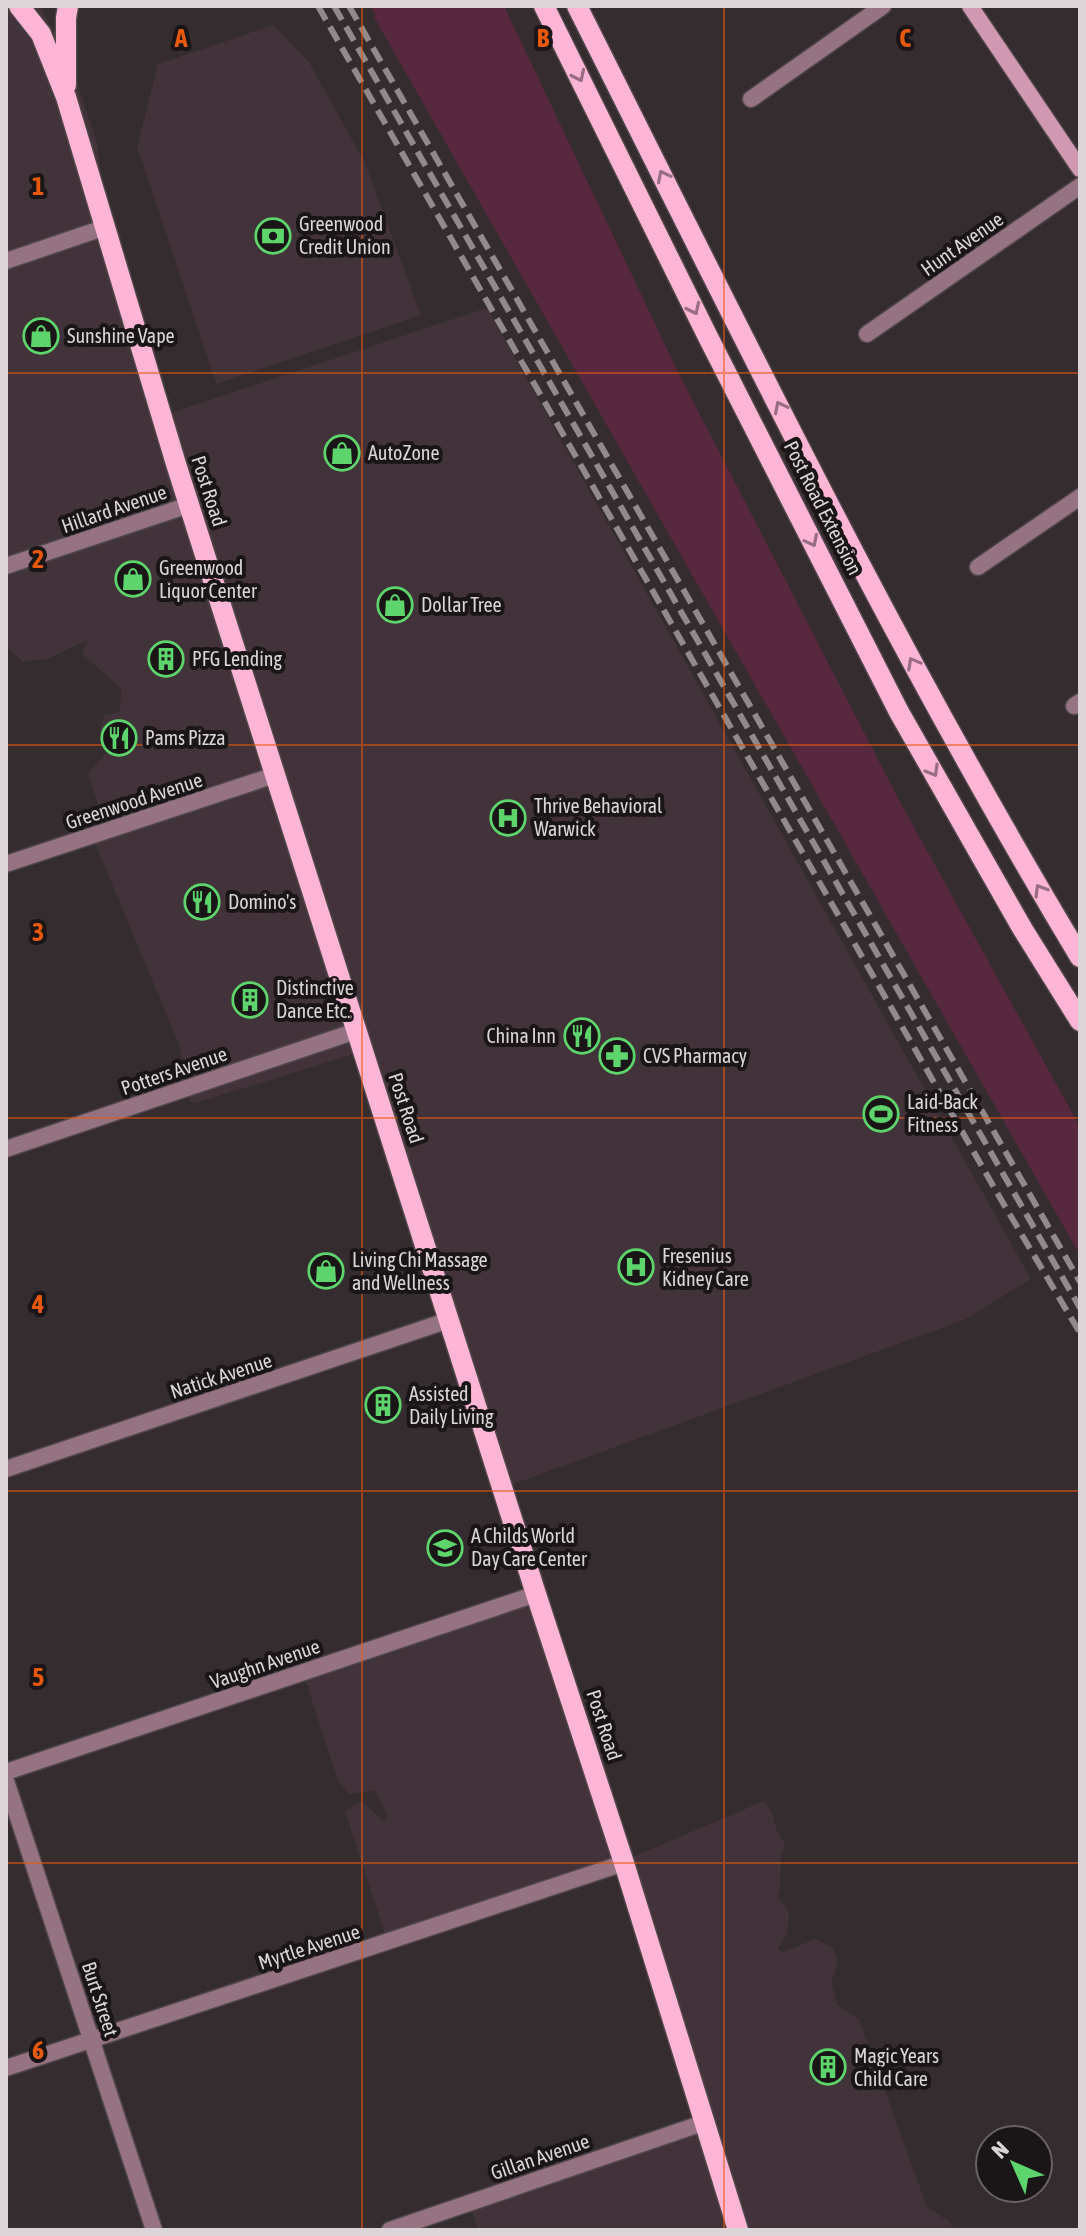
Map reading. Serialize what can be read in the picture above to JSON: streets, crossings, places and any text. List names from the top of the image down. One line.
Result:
{"streets":{"main road":["Post Road","Post Road Extension"],"street":["Hunt Avenue","Hillard Avenue","Greenwood Avenue","Potters Avenue","Natick Avenue","Vaughn Avenue","Myrtle Avenue","Burt Street","Gillan Avenue"]},"crossings":[["Post Road","Hillard Avenue"],["Post Road","Greenwood Avenue"],["Post Road","Potters Avenue"],["Post Road","Natick Avenue"],["Post Road","Vaughn Avenue"],["Post Road","Myrtle Avenue"],["Post Road","Gillan Avenue"],["Myrtle Avenue","Burt Street"]],"places":{"bank":["Greenwood Credit Union"],"shop":["Sunshine Vape","AutoZone","Greenwood Liquor Center","Dollar Tree","Living Chi Massage and Wellness"],"building":["PFG Lending","Distinctive Dance Etc.","Assisted Daily Living","Magic Years Child Care"],"restaurant":["Pams Pizza","Domino's","China Inn"],"hospital":["Thrive Behavioral Warwick","Fresenius Kidney Care"],"pharmacy":["CVS Pharmacy"],"sports":["Laid-Back Fitness"],"school or university":["A Childs World Day Care Center"]},"north":"top left","grid":{"columns":["A","B","C"],"rows":["1","2","3","4","5","6"]}}
